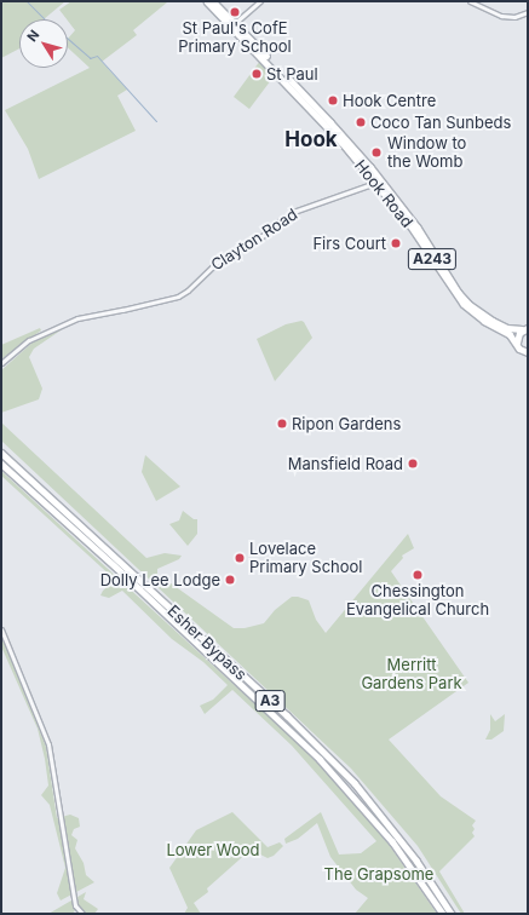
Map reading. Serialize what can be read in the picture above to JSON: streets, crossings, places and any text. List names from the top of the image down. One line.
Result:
{"streets":{"highway":["Hook Road","A243","Esher Bypass","A3"],"street":["Clayton Road"]},"crossings":[["Hook Road","Clayton Road"],["Hook Road","A243"]],"districts":["Hook"],"parks":["Merritt Gardens Park","Lower Wood","The Grapsome"],"places":["St Paul's CofE Primary School","St Paul","Hook Centre","Coco Tan Sunbeds","Window to the Womb","Firs Court","Ripon Gardens","Mansfield Road","Lovelace Primary School","Chessington Evangelical Church","Dolly Lee Lodge"],"north":"top left"}
